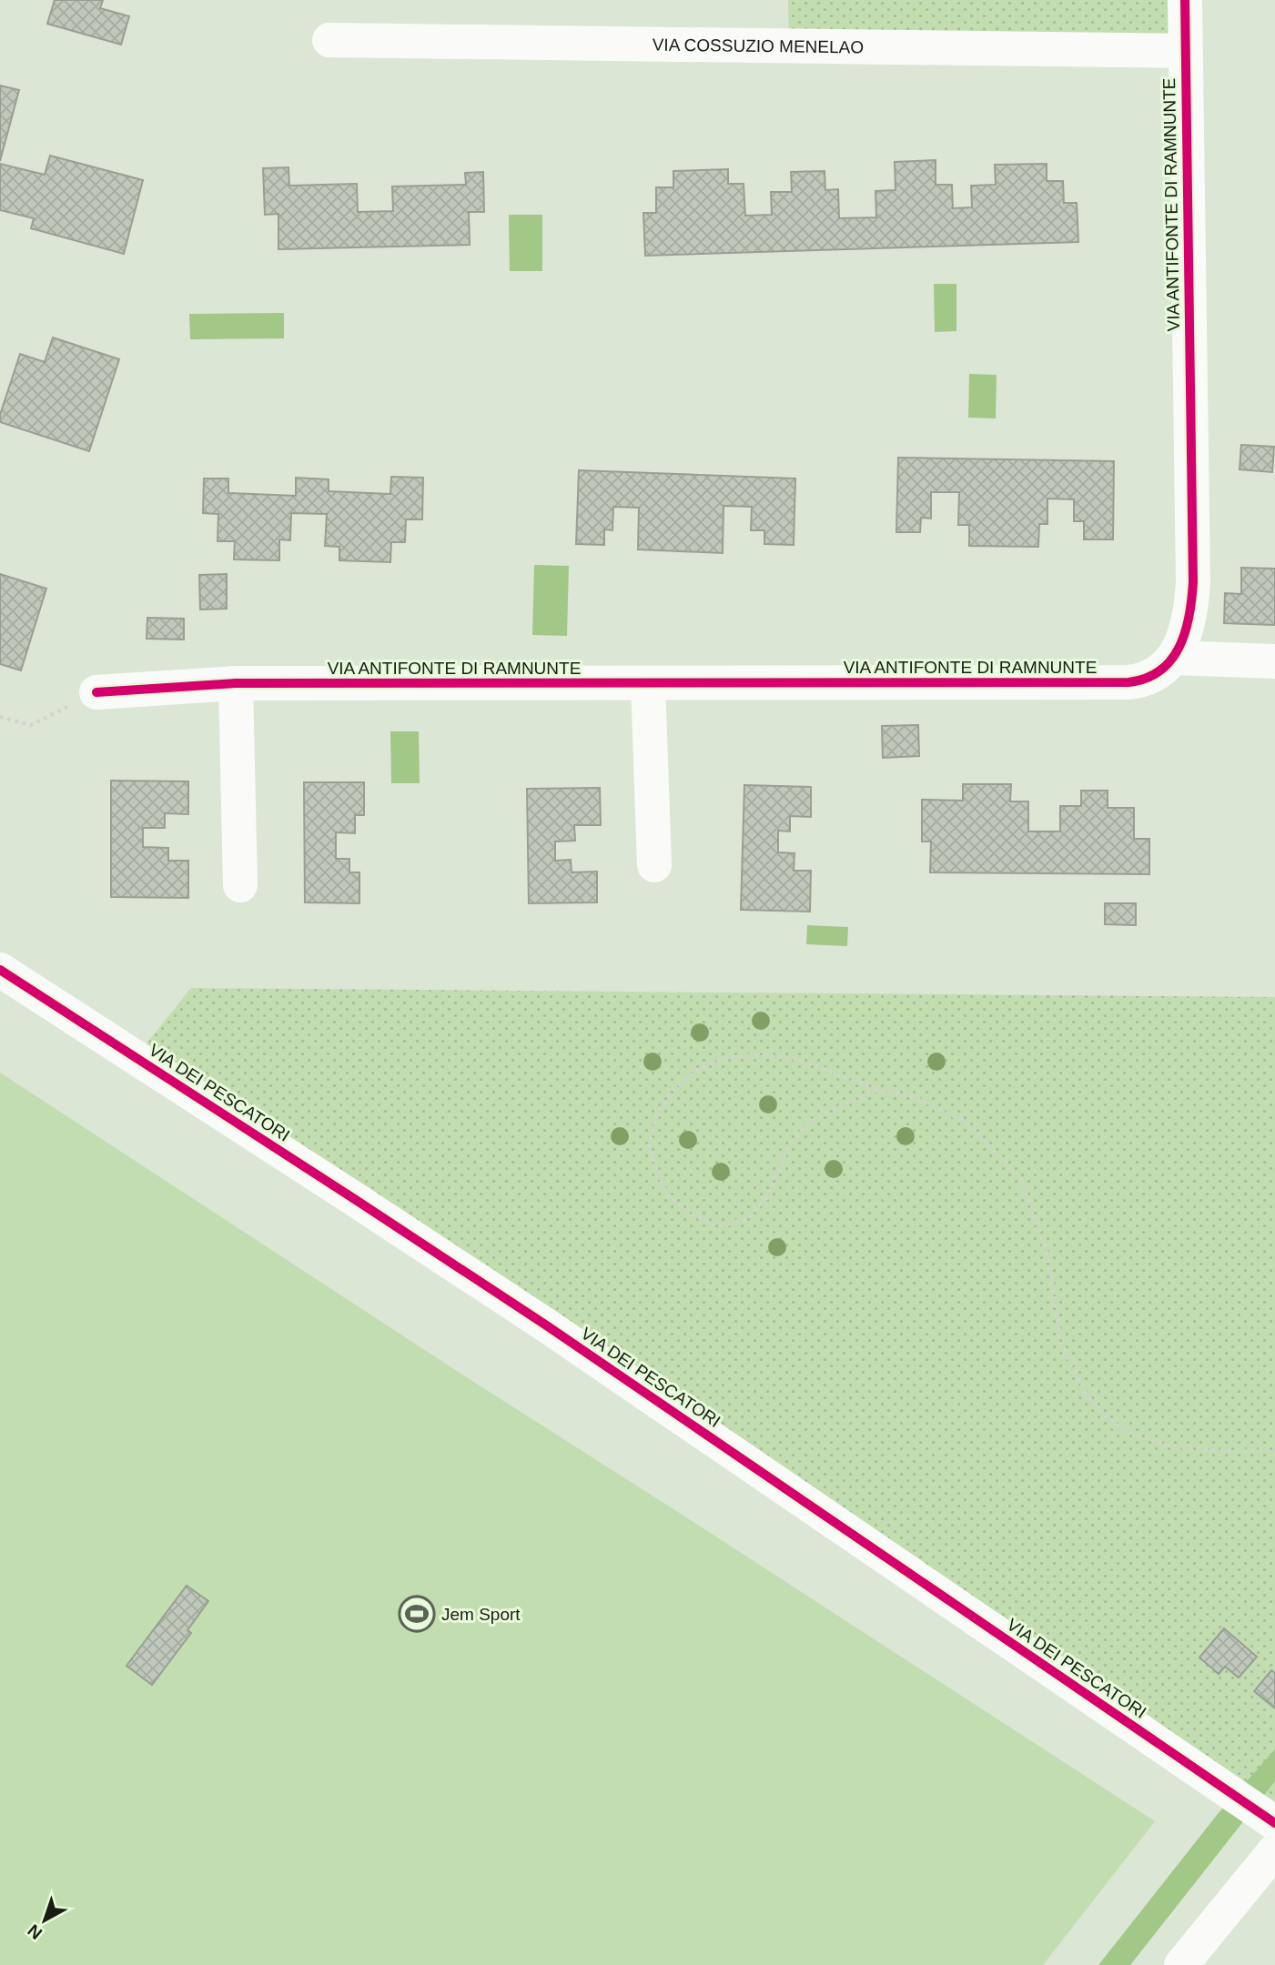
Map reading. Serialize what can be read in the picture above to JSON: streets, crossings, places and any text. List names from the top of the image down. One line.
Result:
{"streets":{"street":["VIA COSSUZIO MENELAO","VIA ANTIFONTE DI RAMNUNTE","VIA DEI PESCATORI"]},"crossings":[["VIA COSSUZIO MENELAO","VIA ANTIFONTE DI RAMNUNTE"]],"places":{"sports":["Jem Sport"]},"north":"bottom left"}
